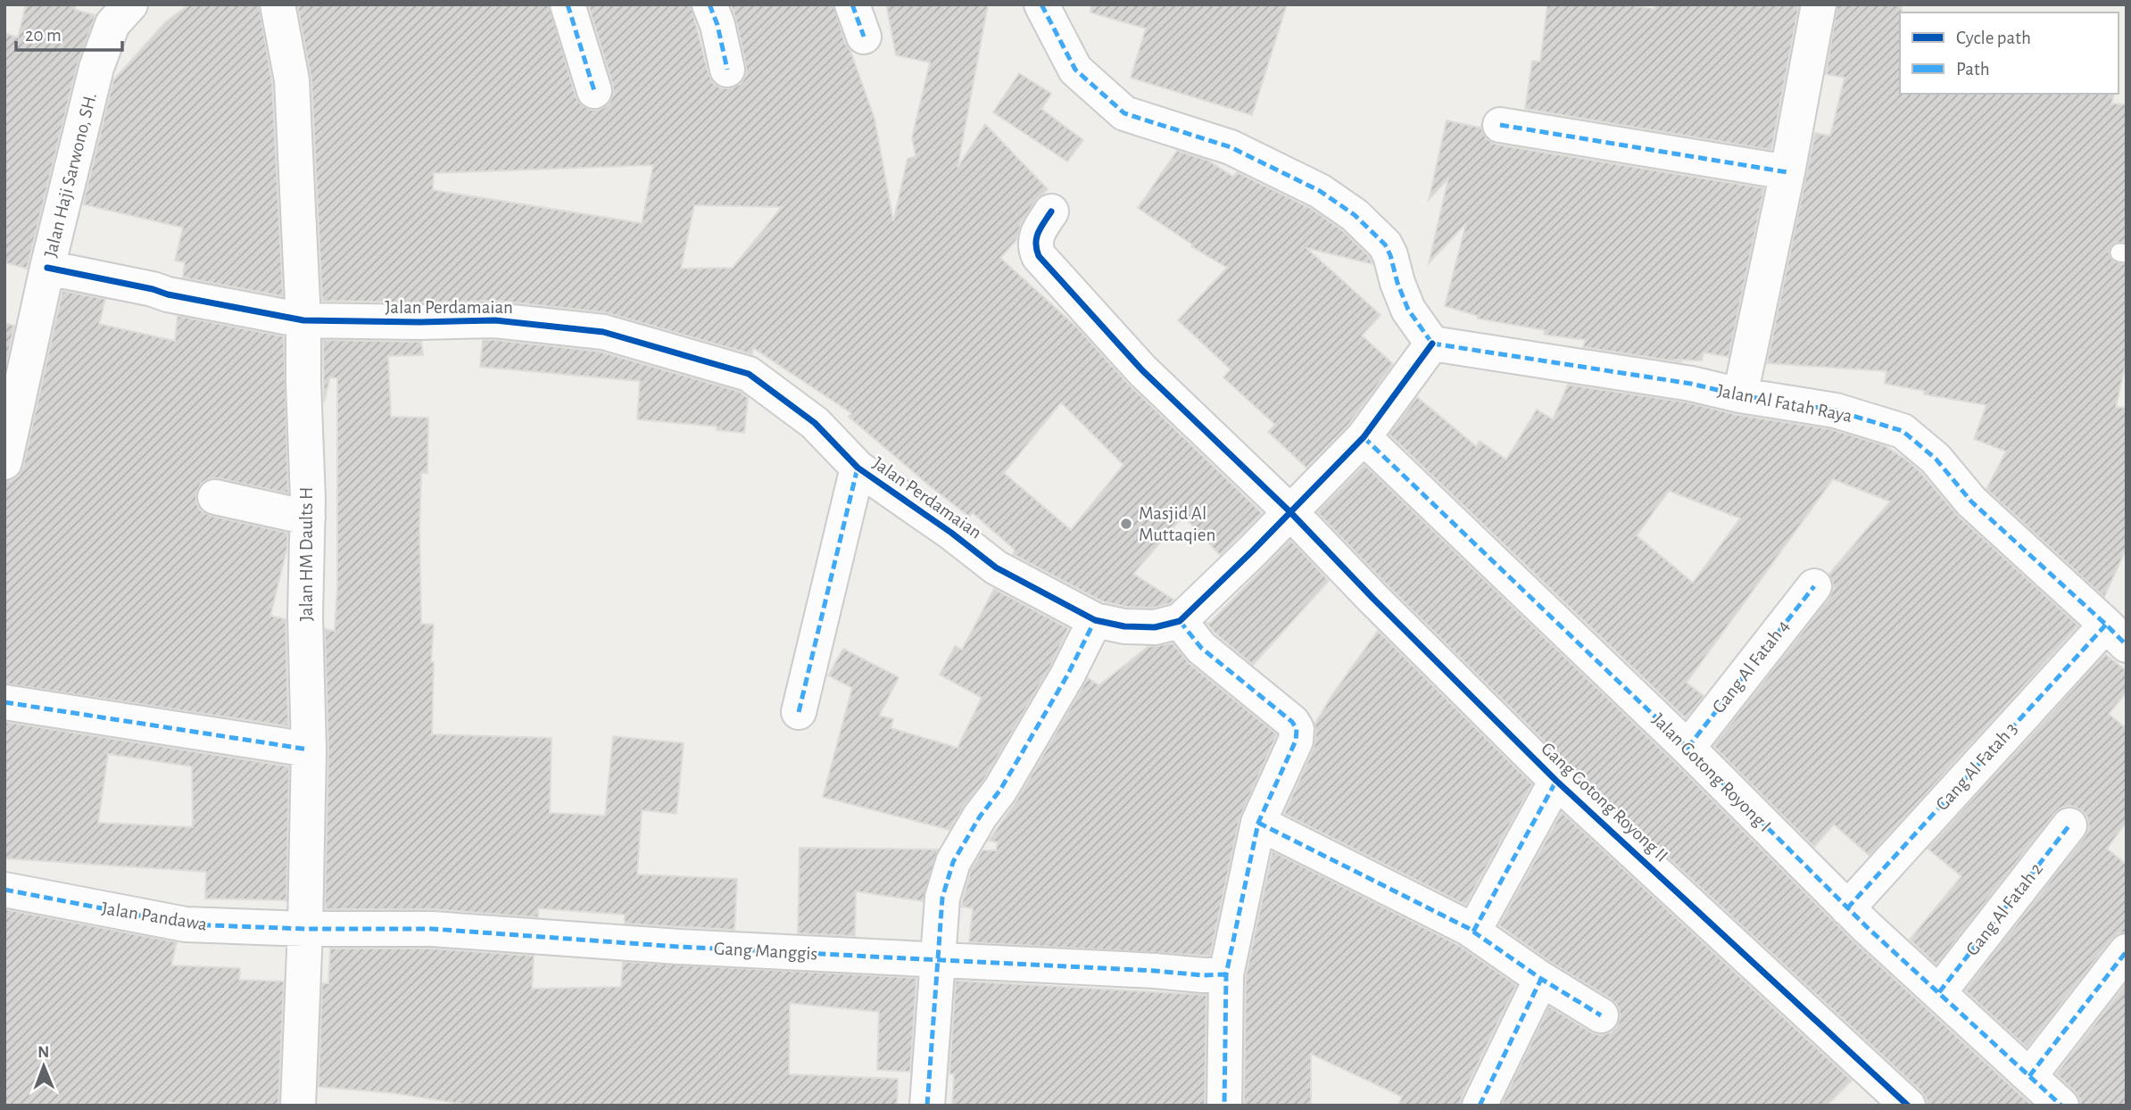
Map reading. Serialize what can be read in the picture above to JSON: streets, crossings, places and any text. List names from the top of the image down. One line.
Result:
{"streets":{"street":["Jalan Haji Sarwono, SH.","Jalan Perdamaian","Jalan Al Fatah Raya","Jalan HM Daults H","Gang Al Fatah 4","Gang Al Fatah 3","Jalan Gotong Royong I","Gang Gotong Royong II","Gang Al Fatah 2","Jalan Pandawa","Gang Manggis"]},"crossings":[["Jalan Haji Sarwono, SH.","Jalan Perdamaian"],["Jalan Perdamaian","Jalan HM Daults H"],["Jalan Al Fatah Raya","Gang Al Fatah 3"],["Jalan HM Daults H","Jalan Pandawa"],["Jalan HM Daults H","Gang Manggis"],["Gang Al Fatah 4","Jalan Gotong Royong I"],["Gang Al Fatah 3","Jalan Gotong Royong I"],["Jalan Gotong Royong I","Gang Al Fatah 2"],["Jalan Pandawa","Gang Manggis"]],"places":["Masjid Al Muttaqien"],"legend":["Cycle path","Path"],"scale_bar":"20 m","north":"top"}
